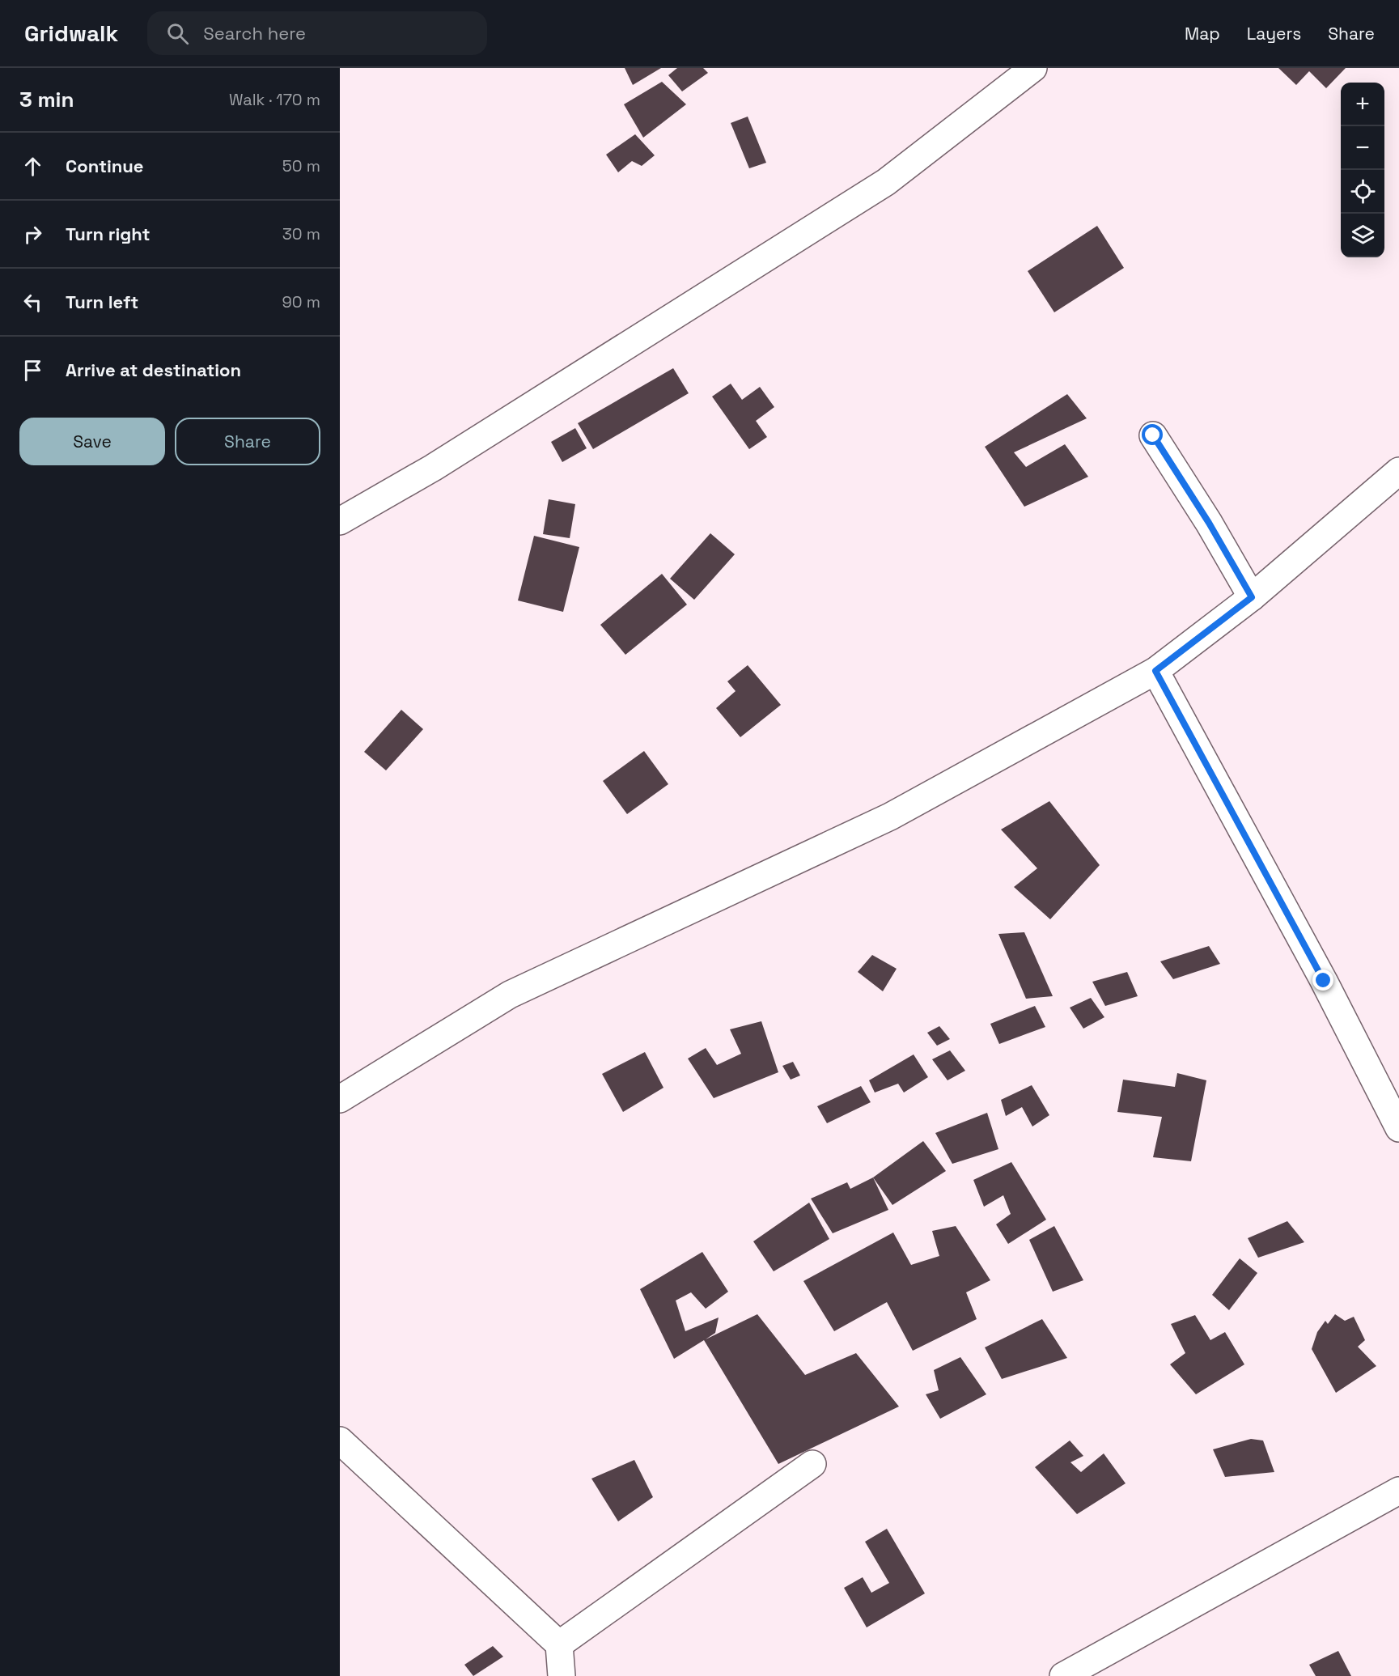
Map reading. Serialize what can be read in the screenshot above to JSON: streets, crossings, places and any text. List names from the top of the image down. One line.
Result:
{"page":{"header":"Gridwalk","search":"Search here","nav":["Map","Layers","Share"],"heading":["3 min","Walk · 170 m"],"map_buttons":["+","−"],"list":[["Continue","50 m"],["Turn right","30 m"],["Turn left","90 m"],"Arrive at destination"],"buttons":["Save","Share"]}}
